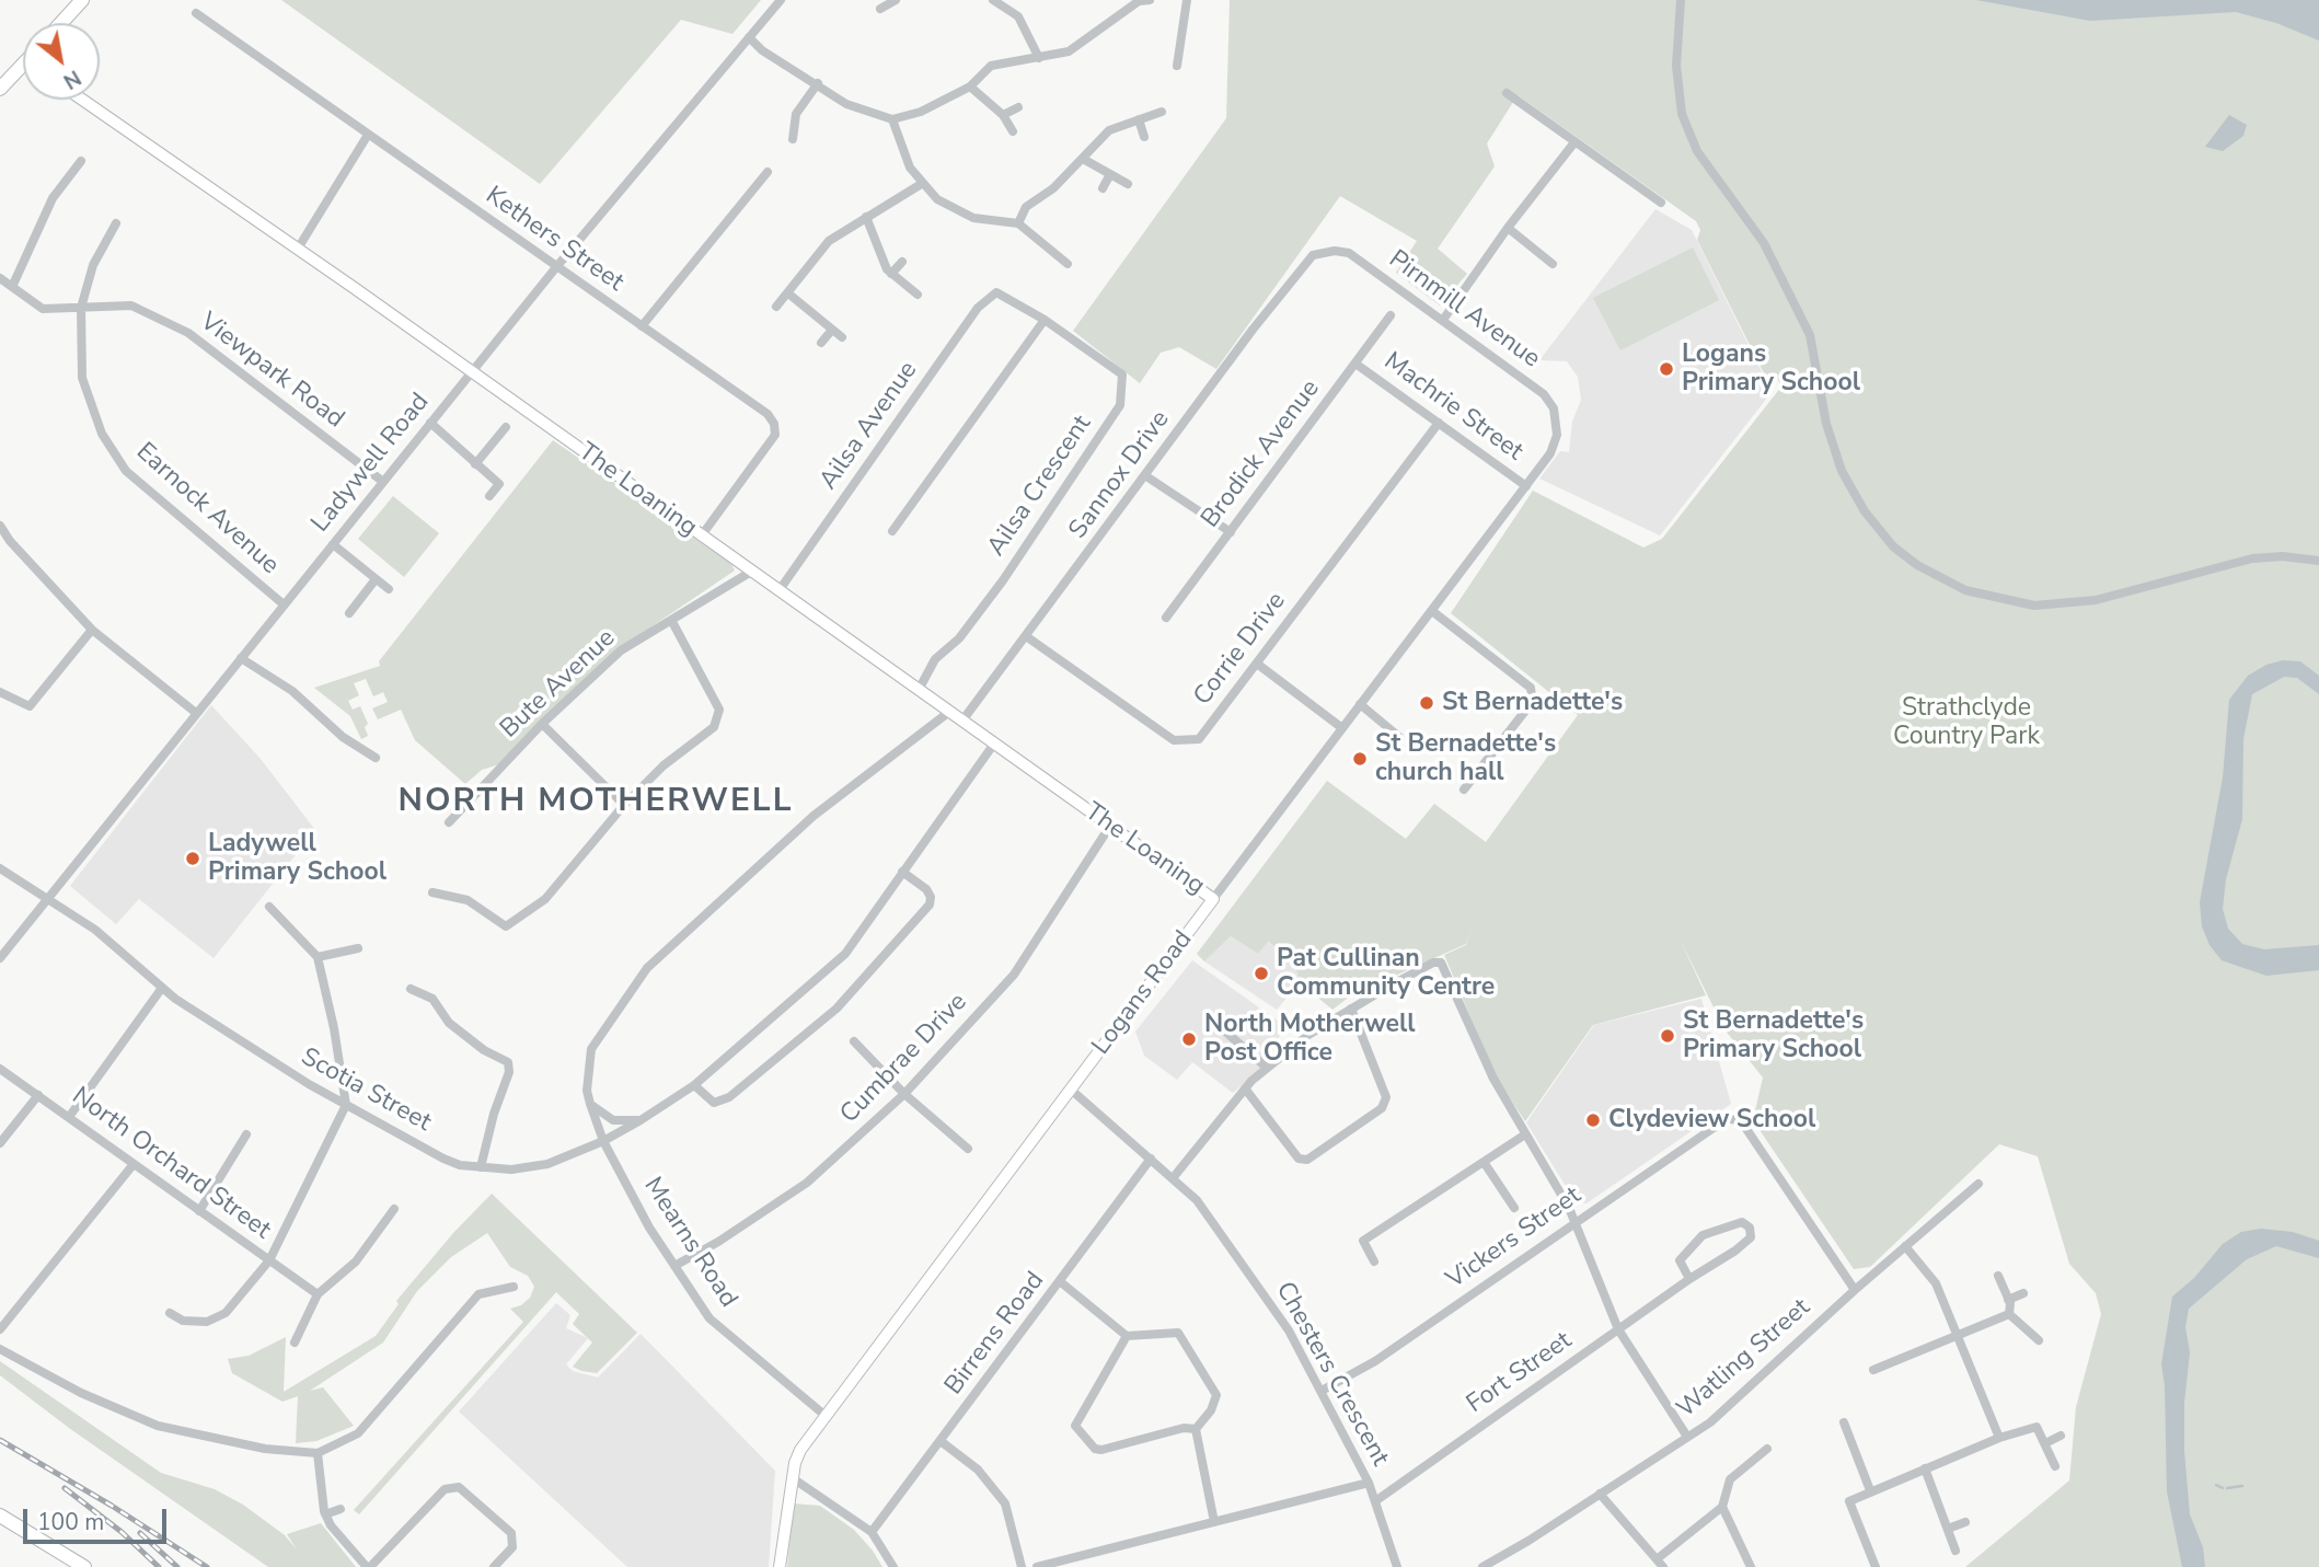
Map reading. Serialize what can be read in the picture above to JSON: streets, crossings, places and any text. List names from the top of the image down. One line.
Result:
{"streets":{"street":["Kethers Street","Pirnmill Avenue","Viewpark Road","Machrie Street","Ailsa Avenue","Brodick Avenue","Ladywell Road","Sannox Drive","Ailsa Crescent","The Loaning","Earnock Avenue","Corrie Drive","Bute Avenue","Logans Road","Cumbrae Drive","Scotia Street","North Orchard Street","Vickers Street","Mearns Road","Birrens Road","Watling Street","Fort Street","Chesters Crescent"]},"crossings":[["Kethers Street","Ladywell Road"],["Kethers Street","The Loaning"],["Pirnmill Avenue","Sannox Drive"],["Pirnmill Avenue","Logans Road"],["Viewpark Road","Ladywell Road"],["Viewpark Road","Earnock Avenue"],["Machrie Street","Brodick Avenue"],["Machrie Street","Corrie Drive"],["Machrie Street","Logans Road"],["Ailsa Avenue","Ailsa Crescent"],["Ailsa Avenue","The Loaning"],["Ladywell Road","The Loaning"],["Ladywell Road","Earnock Avenue"],["Ladywell Road","Scotia Street"],["Sannox Drive","The Loaning"],["Sannox Drive","Corrie Drive"],["Ailsa Crescent","The Loaning"],["The Loaning","Bute Avenue"],["The Loaning","Logans Road"],["The Loaning","Cumbrae Drive"],["The Loaning","Scotia Street"],["The Loaning","Mearns Road"],["Logans Road","Mearns Road"],["Logans Road","Chesters Crescent"],["Cumbrae Drive","Mearns Road"],["Scotia Street","Mearns Road"],["Vickers Street","Watling Street"],["Vickers Street","Chesters Crescent"],["Birrens Road","Chesters Crescent"],["Fort Street","Chesters Crescent"]],"districts":["NORTH MOTHERWELL"],"parks":["Strathclyde Country Park"],"places":["Logans Primary School","St Bernadette's","St Bernadette's church hall","Ladywell Primary School","Pat Cullinan Community Centre","St Bernadette's Primary School","North Motherwell Post Office","Clydeview School"],"scale_bar":"100 m","north":"bottom right"}
